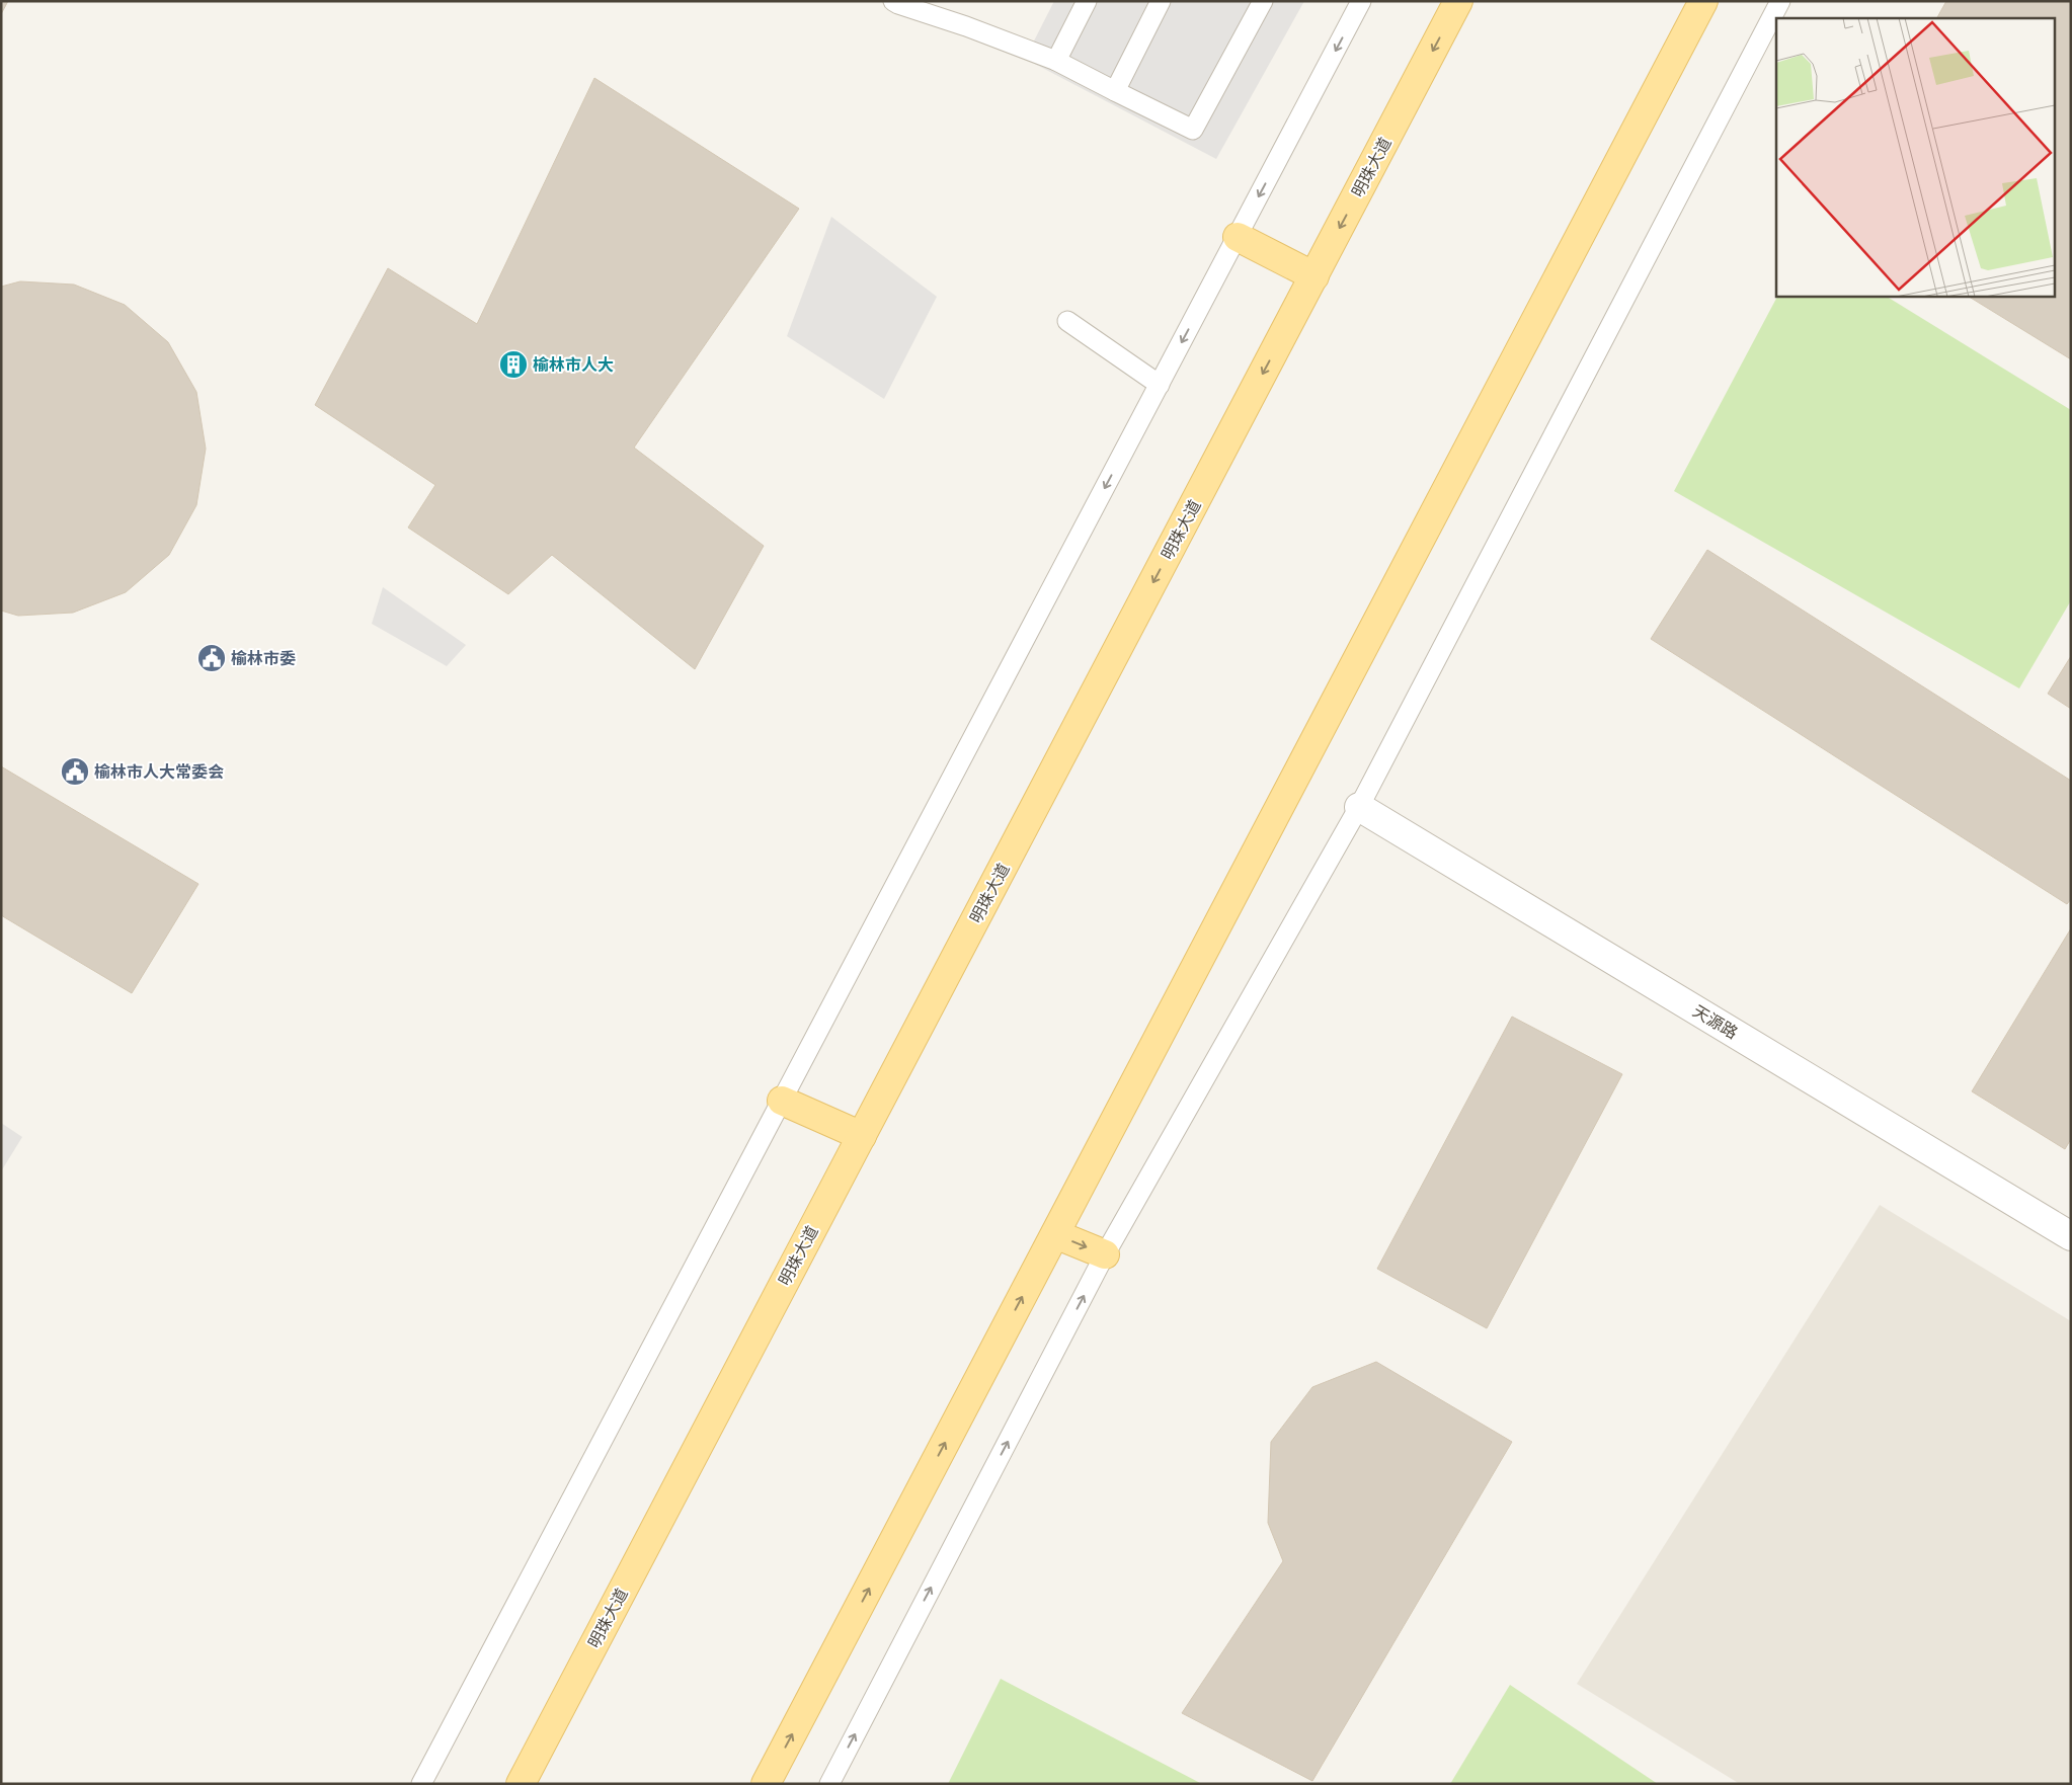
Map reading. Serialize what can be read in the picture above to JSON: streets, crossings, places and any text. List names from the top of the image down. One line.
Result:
{"streets":{"main road":["明珠大道"],"street":["天源路"]},"places":{"building":["榆林市人大"],"public building":["榆林市委","榆林市人大常委会"]}}
